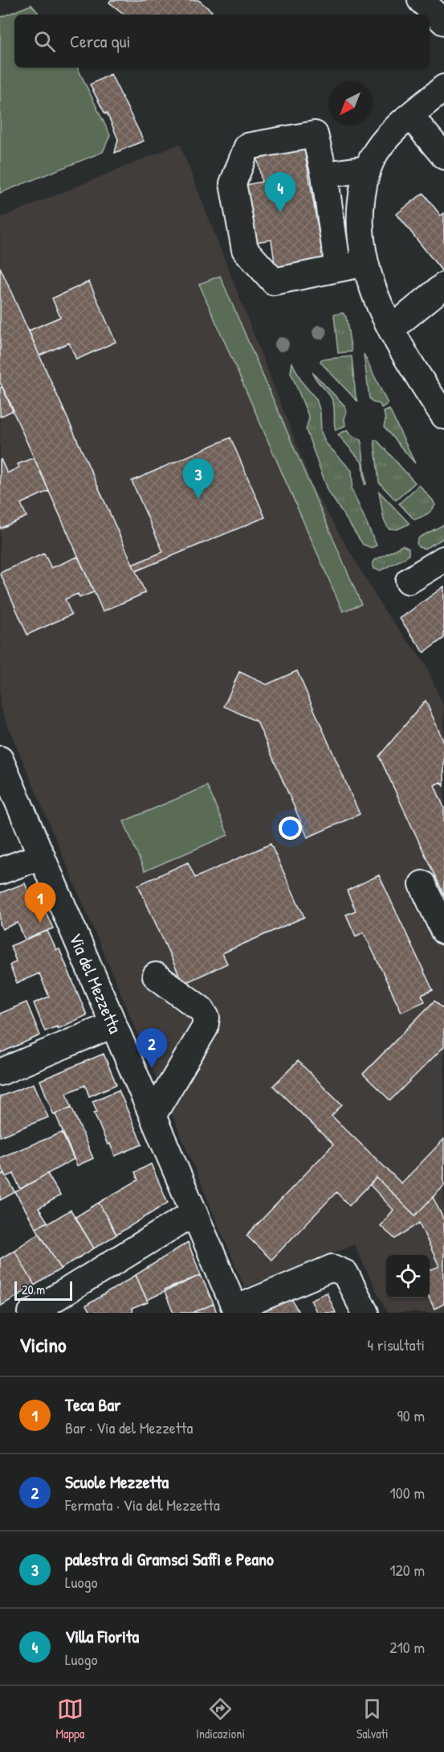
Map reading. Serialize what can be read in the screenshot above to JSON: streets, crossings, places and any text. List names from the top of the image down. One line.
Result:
{"streets":{"street":["Via del Mezzetta"]},"scale_bar":"20 m","north":"bottom left","page":{"search":"Cerca qui","pins":["4","3","1","2"],"scale":"20 m","heading":["Vicino","4 risultati"],"list":[{"mark":"1","name":"Teca Bar","note":"Bar · Via del Mezzetta","value":"90 m"},{"mark":"2","name":"Scuole Mezzetta","note":"Fermata · Via del Mezzetta","value":"100 m"},{"mark":"3","name":"palestra di Gramsci Saffi e Peano","note":"Luogo","value":"120 m"},{"mark":"4","name":"Villa Fiorita","note":"Luogo","value":"210 m"}],"nav":["Mappa","Indicazioni","Salvati"]}}
